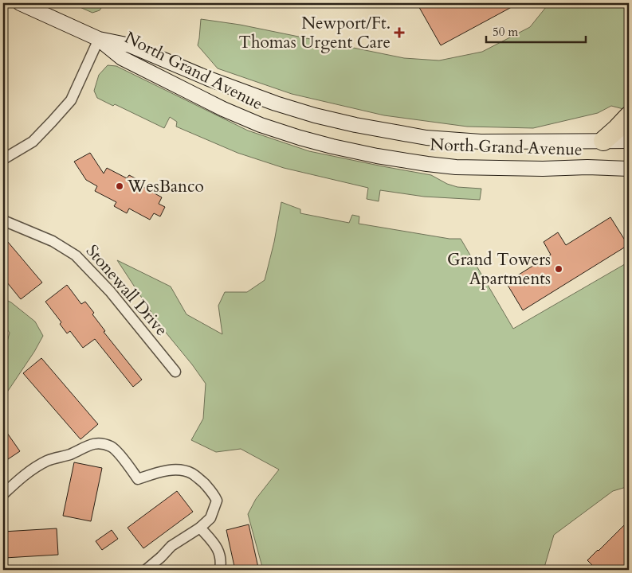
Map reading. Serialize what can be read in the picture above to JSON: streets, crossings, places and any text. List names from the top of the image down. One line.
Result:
{"streets":{"main road":["North Grand Avenue"],"street":["Stonewall Drive"]},"places":{"health":["Newport/Ft. Thomas Urgent Care"],"other":["WesBanco","Grand Towers Apartments"]},"scale_bar":"50 m"}
